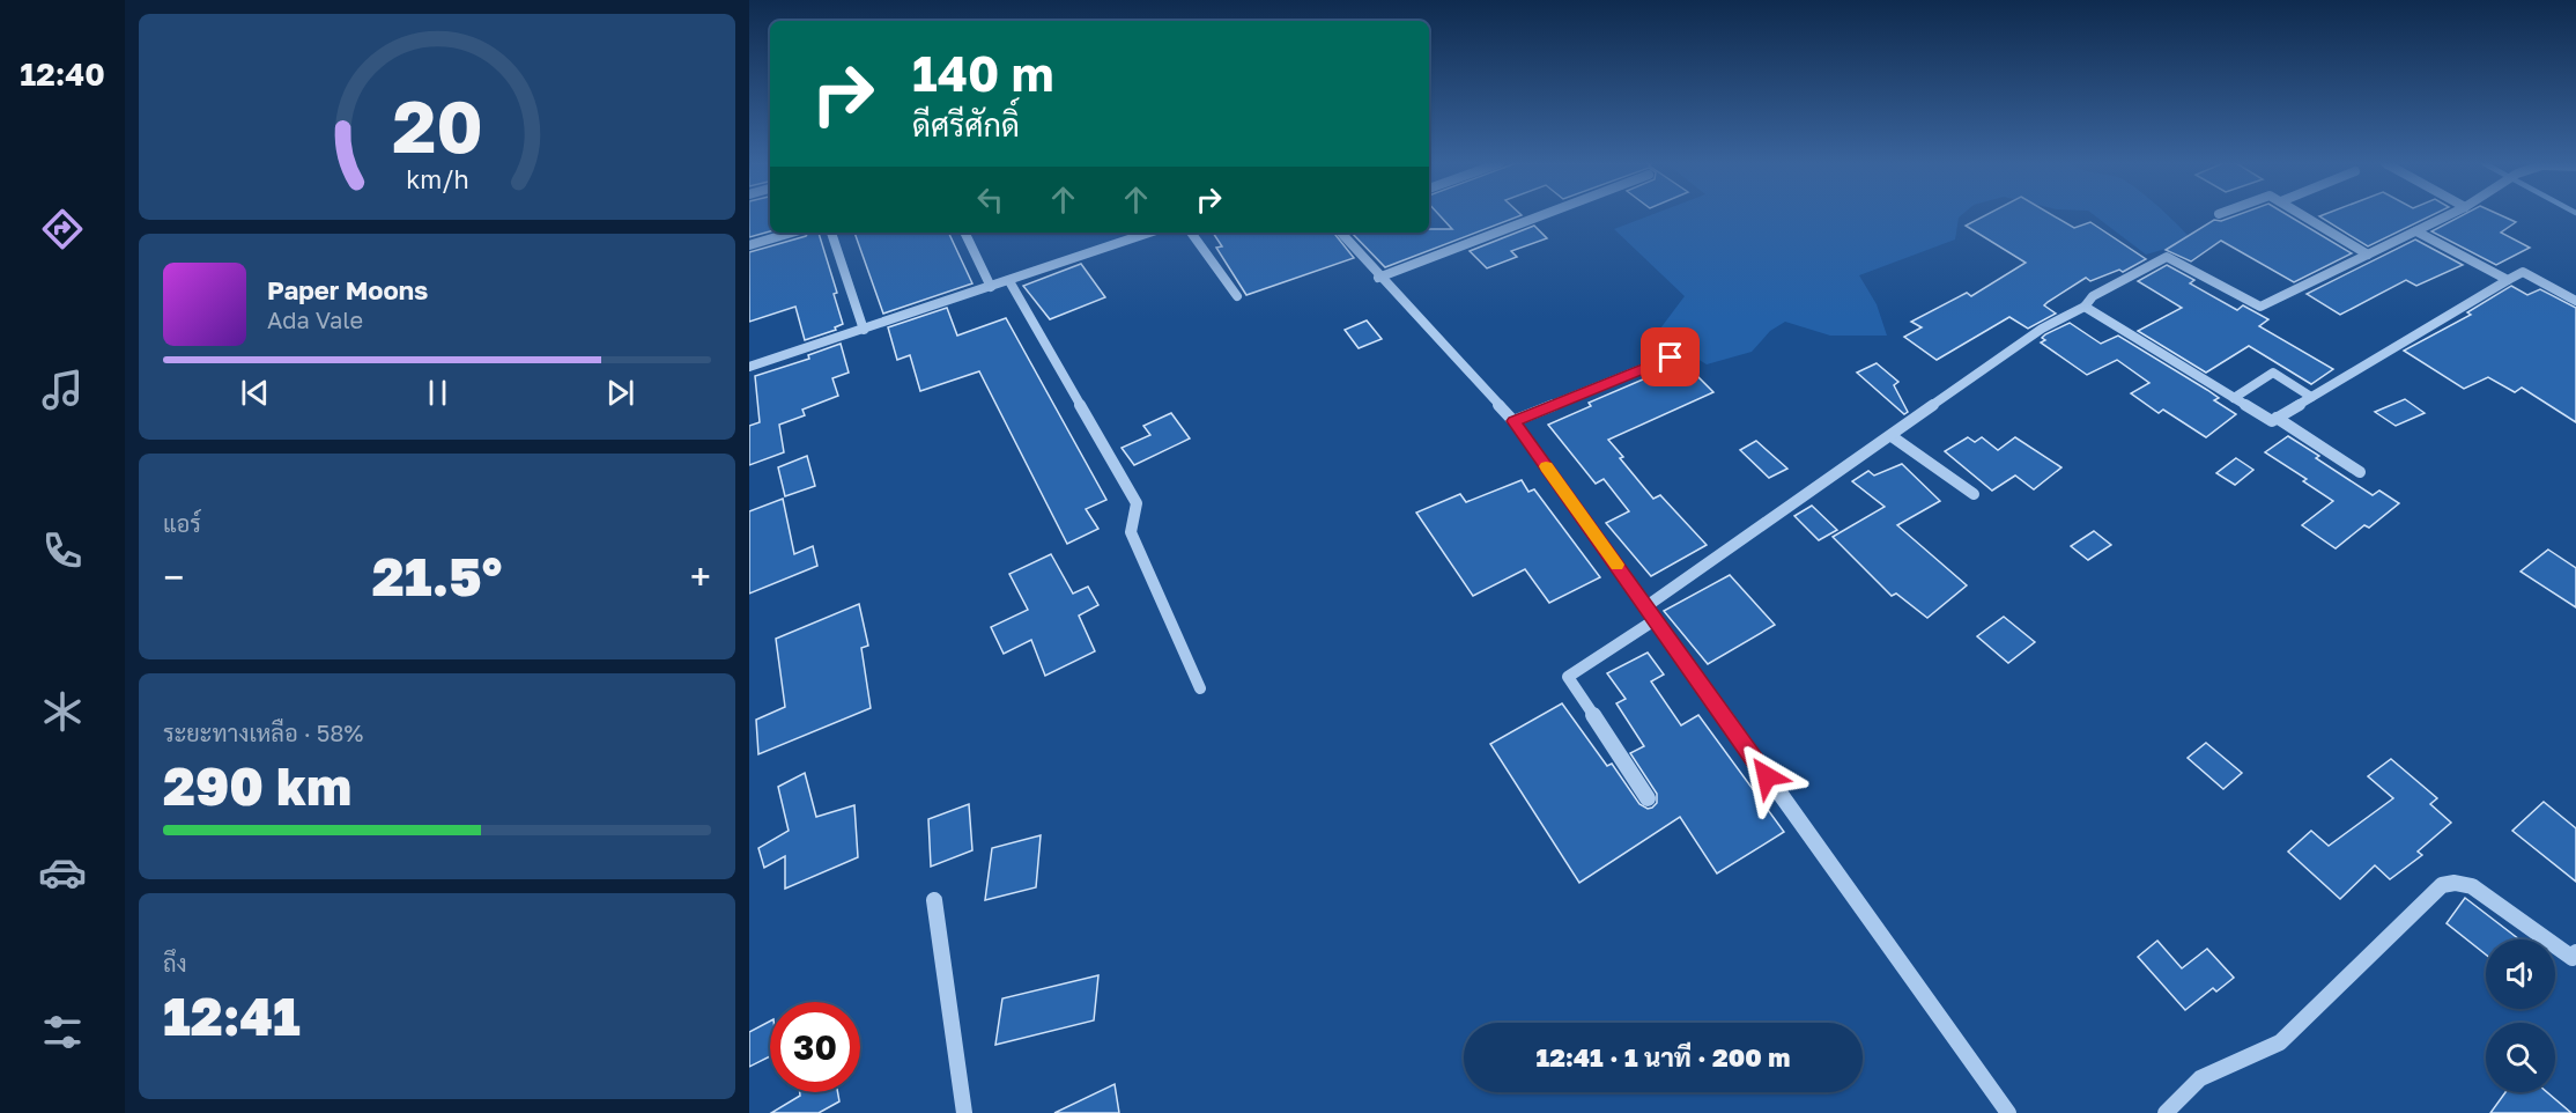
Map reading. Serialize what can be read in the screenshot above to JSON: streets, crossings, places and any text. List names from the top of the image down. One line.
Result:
{"page":{"tabs":"12:40","turn":["140 m","ดีศรีศักดิ์"],"song":["Paper Moons","Ada Vale"],"tile":["แอร์",["ระยะทางเหลือ · 58%","290 km"],["ถึง","12:41"]],"heat":["−","21.5°","+"],"limit":"30","trip":"12:41 · 1 นาที · 200 m","gauge":["20","km/h"]}}
